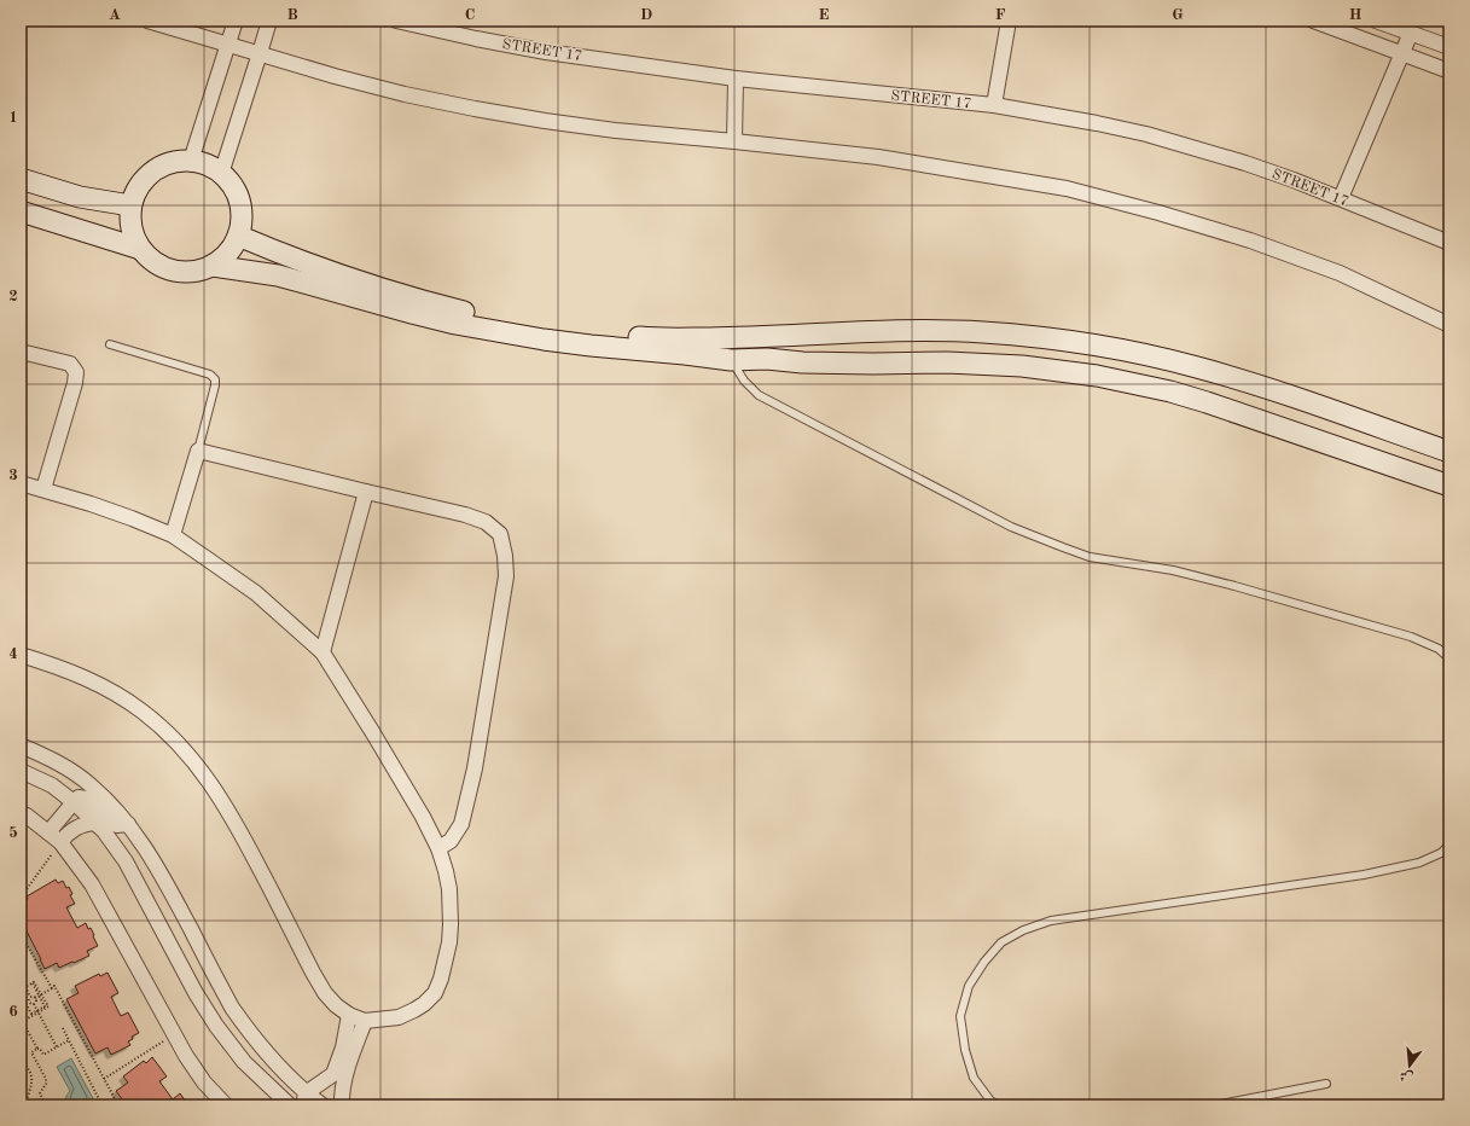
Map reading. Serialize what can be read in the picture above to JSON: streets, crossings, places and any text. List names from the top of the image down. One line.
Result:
{"streets":{"street":["STREET 17"]},"north":"bottom","grid":{"columns":["A","B","C","D","E","F","G","H"],"rows":["1","2","3","4","5","6"]}}
